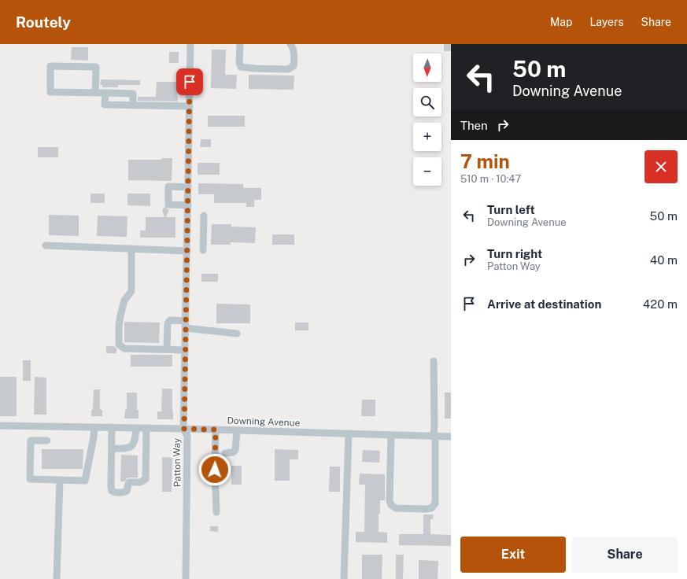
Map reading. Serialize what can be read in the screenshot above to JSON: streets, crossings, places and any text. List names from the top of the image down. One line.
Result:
{"streets":{"street":["Downing Avenue","Patton Way"]},"crossings":[["Downing Avenue","Patton Way"]],"north":"bottom","page":{"header":"Routely","nav":["Map","Layers","Share"],"turn":["50 m","Downing Avenue"],"map_buttons":["+","−"],"then":"Then","heading":["7 min","510 m · 10:47"],"list":[{"name":"Turn left","note":"Downing Avenue","value":"50 m"},{"name":"Turn right","note":"Patton Way","value":"40 m"},{"name":"Arrive at destination","value":"420 m"}],"buttons":["Exit","Share"]}}
